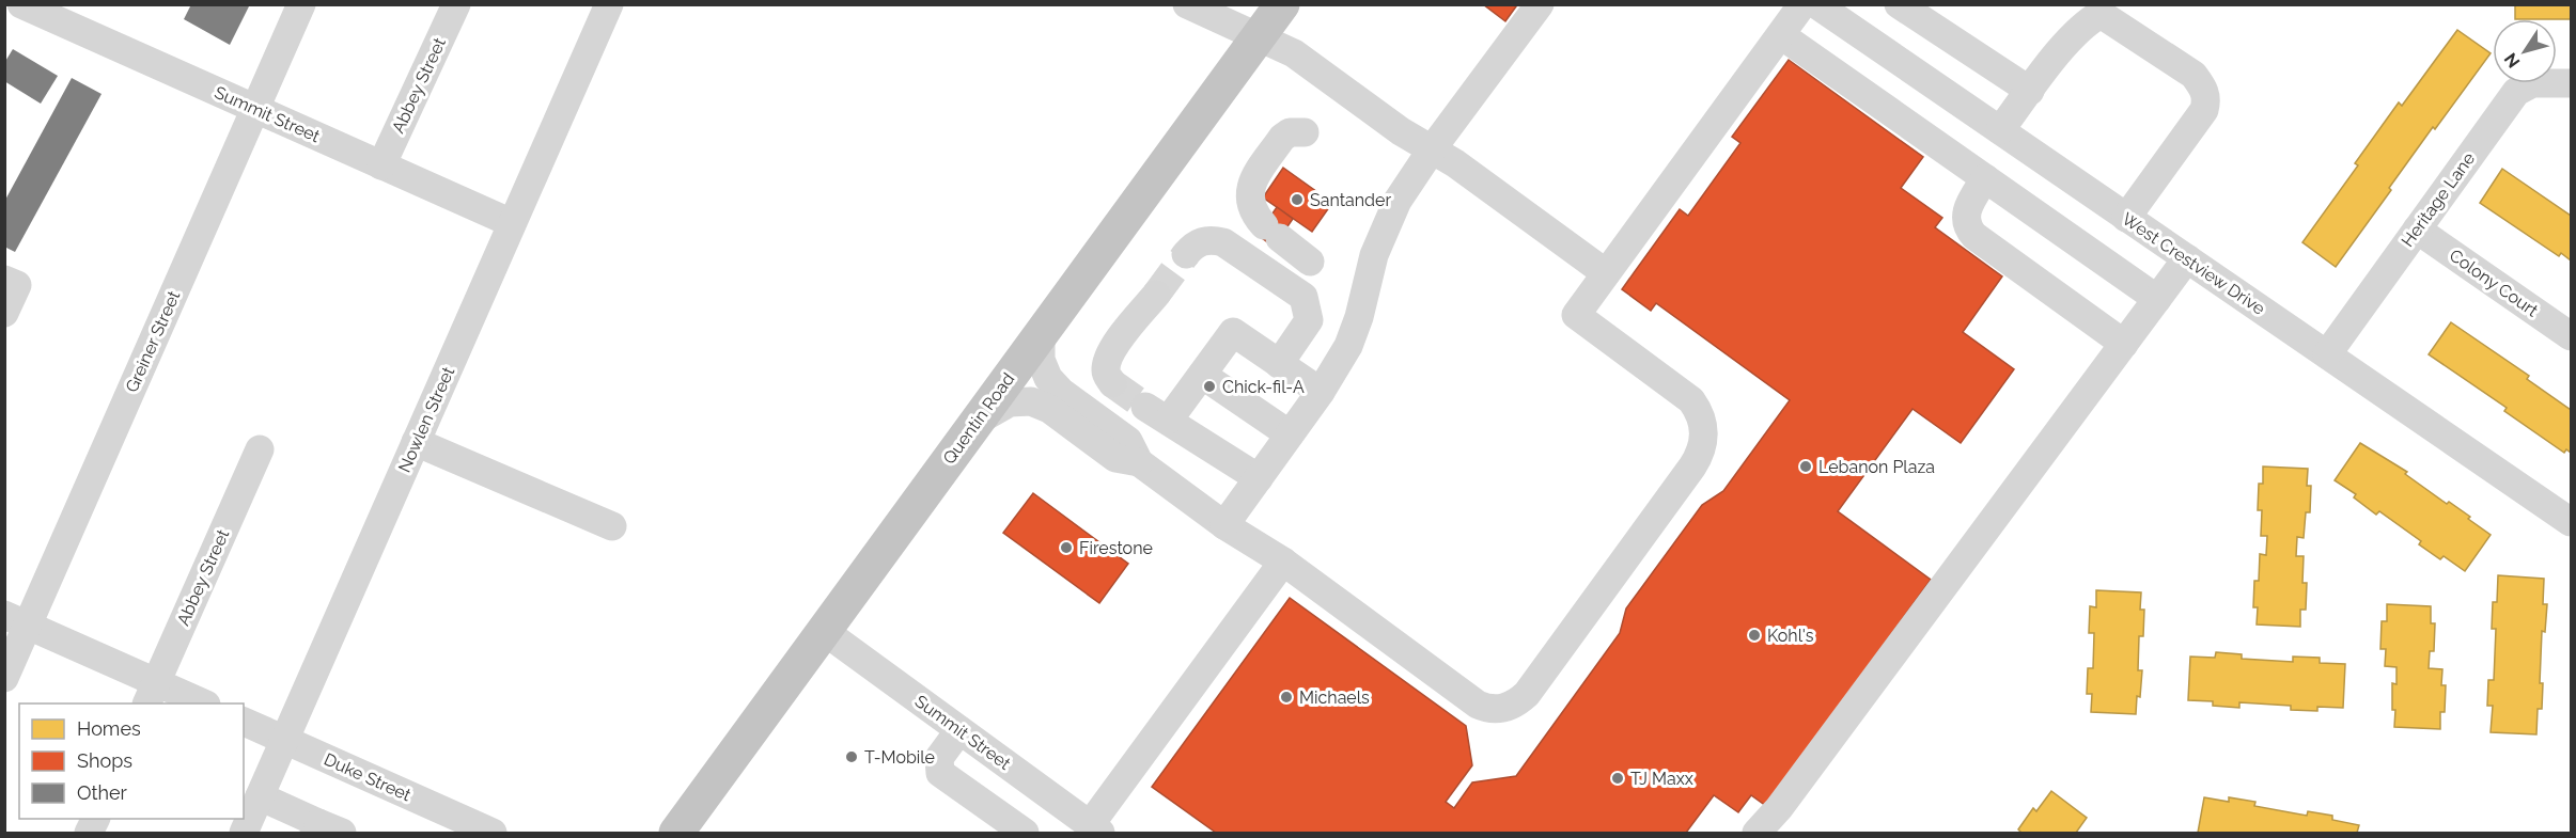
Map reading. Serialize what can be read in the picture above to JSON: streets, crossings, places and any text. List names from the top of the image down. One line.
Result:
{"streets":{"highway":["Quentin Road"],"street":["Abbey Street","Summit Street","Heritage Lane","West Crestview Drive","Colony Court","Greiner Street","Nowlen Street","Duke Street"]},"crossings":[["Abbey Street","Summit Street"],["Summit Street","Greiner Street"],["Summit Street","Quentin Road"],["Summit Street","Nowlen Street"],["Heritage Lane","West Crestview Drive"],["Heritage Lane","Colony Court"],["Nowlen Street","Duke Street"]],"places":["Santander","Chick-fil-A","Lebanon Plaza","Firestone","Kohl's","Michaels","T-Mobile","TJ Maxx"],"legend":["Homes","Shops","Other"],"north":"bottom left"}
